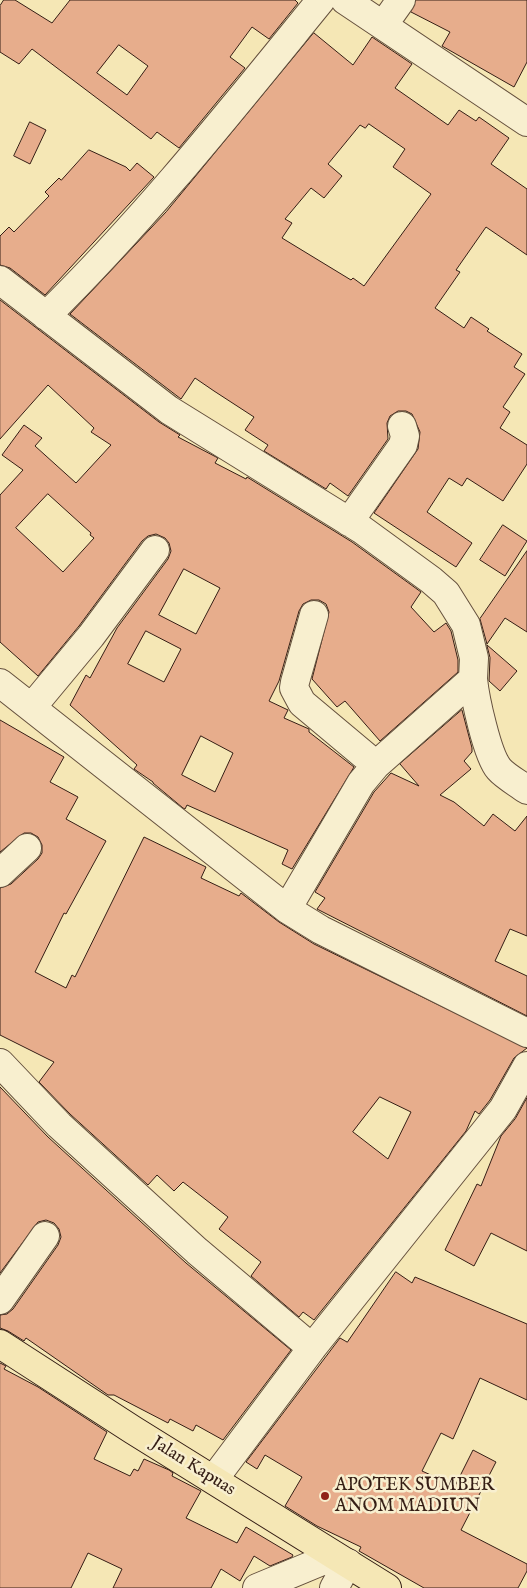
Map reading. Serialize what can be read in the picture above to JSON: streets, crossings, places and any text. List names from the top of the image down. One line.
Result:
{"streets":{"main road":["Jalan Kapuas"]},"places":["APOTEK SUMBER ANOM MADIUN"]}
